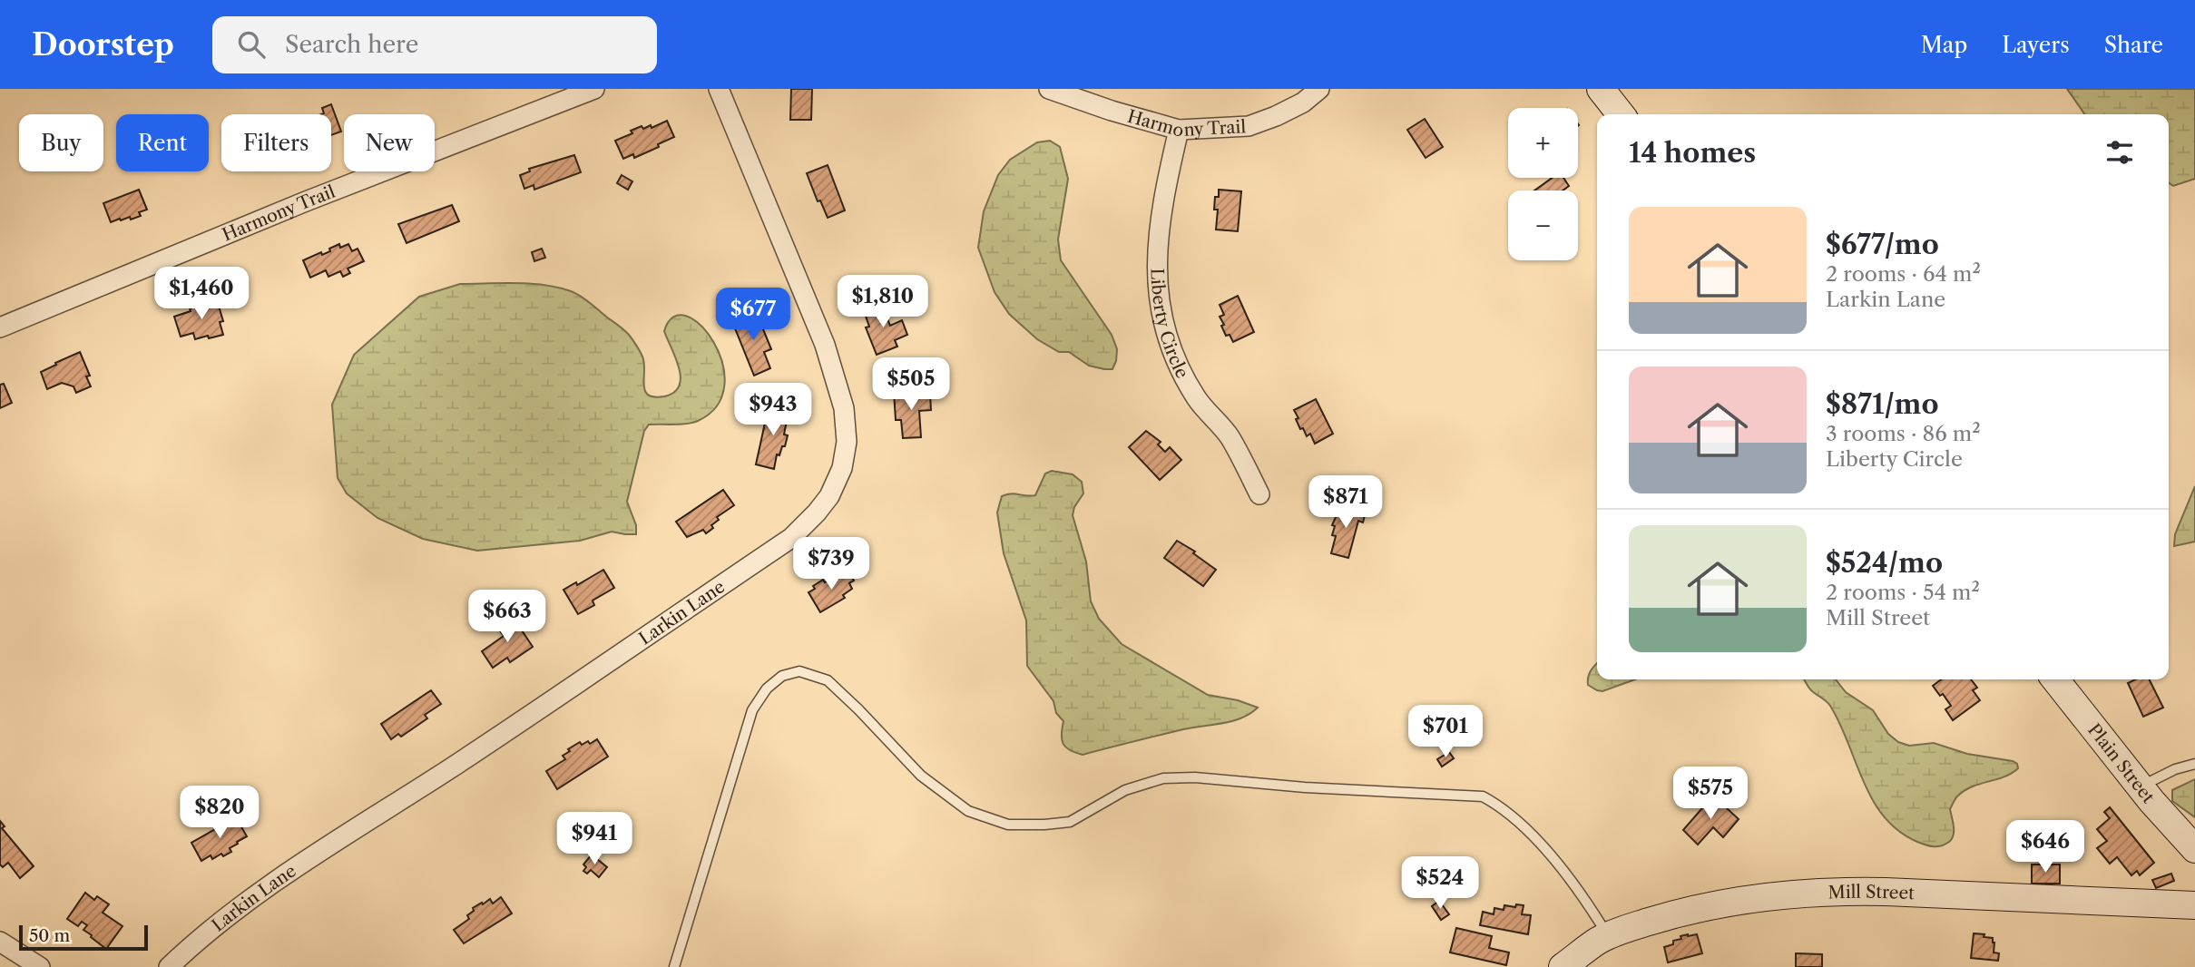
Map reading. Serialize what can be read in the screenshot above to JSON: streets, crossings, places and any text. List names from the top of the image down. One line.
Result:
{"streets":{"street":["Harmony Trail","Liberty Circle","Larkin Lane","Plain Street","Mill Street"]},"crossings":[["Harmony Trail","Liberty Circle"]],"scale_bar":"50 m","page":{"header":"Doorstep","search":"Search here","nav":["Map","Layers","Share"],"map_buttons":["+","−"],"chip":["Buy","Rent","Filters","New"],"heading":"14 homes","list":[{"name":"$677/mo","note":"2 rooms · 64 m² · Larkin Lane"},{"name":"$871/mo","note":"3 rooms · 86 m² · Liberty Circle"},{"name":"$524/mo","note":"2 rooms · 54 m² · Mill Street"}],"price":["$1,460","$1,810","$677","$505","$943","$871","$739","$663","$701","$575","$820","$941","$646","$524"],"scale":"50 m"}}
